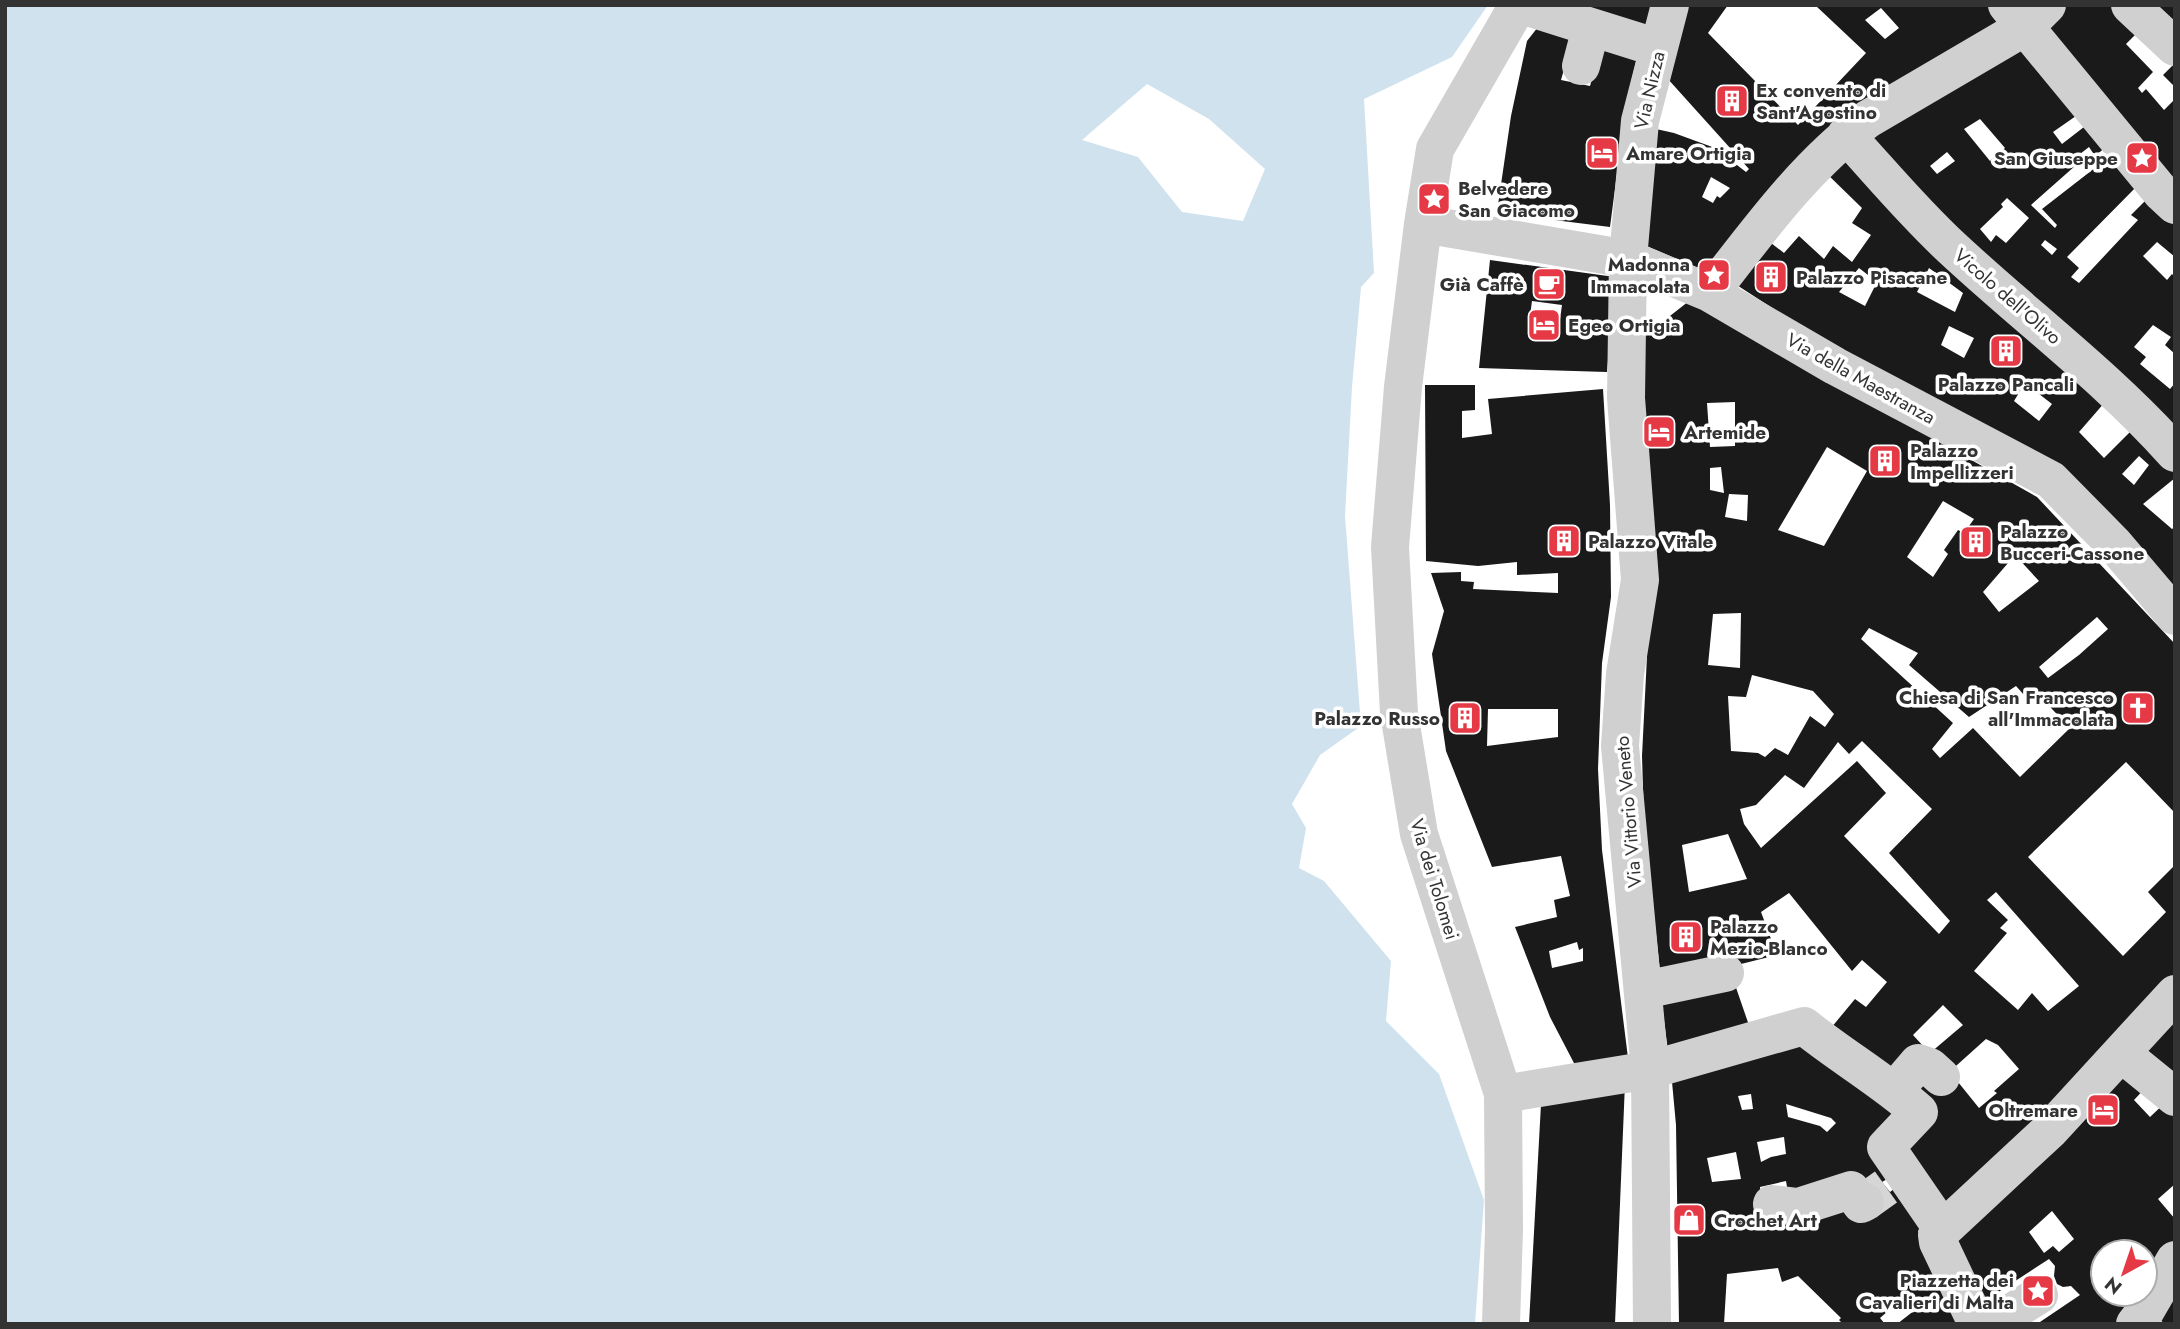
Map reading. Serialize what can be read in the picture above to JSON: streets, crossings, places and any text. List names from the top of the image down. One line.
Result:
{"streets":{"street":["Via Nizza","Vicolo dell'Olivo","Via della Maestranza","Via Vittorio Veneto","Via dei Tolomei"]},"crossings":[["Via Nizza","Via della Maestranza"],["Via Nizza","Via Vittorio Veneto"],["Via della Maestranza","Via Vittorio Veneto"],["Via della Maestranza","Via dei Tolomei"]],"places":{"building":["Ex convento di Sant'Agostino","Palazzo Pisacane","Palazzo Pancali","Palazzo Impellizzeri","Palazzo Vitale","Palazzo Bucceri-Cassone","Palazzo Russo","Palazzo Mezio-Blanco"],"hotel":["Amare Ortigia","Egeo Ortigia","Artemide","Oltremare"],"place":["San Giuseppe","Belvedere San Giacomo","Madonna Immacolata","Piazzetta dei Cavalieri di Malta"],"cafe":["Già Caffè"],"church":["Chiesa di San Francesco all'Immacolata"],"shop":["Crochet Art"]},"north":"bottom left"}
